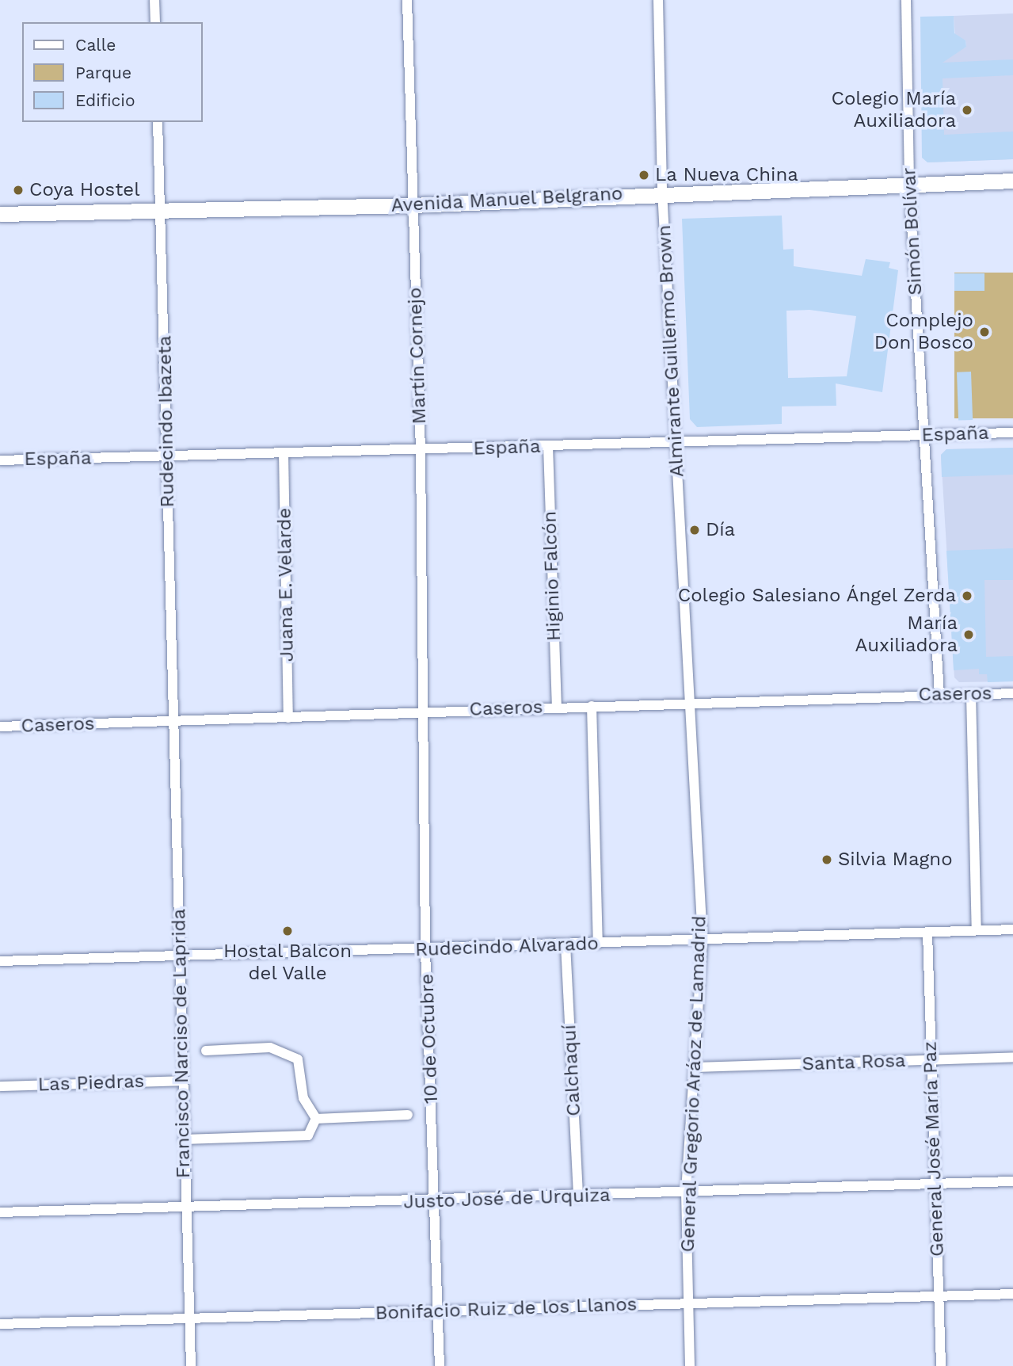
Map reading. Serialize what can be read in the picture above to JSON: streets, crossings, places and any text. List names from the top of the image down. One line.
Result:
{"streets":{"main road":["Avenida Manuel Belgrano"],"street":["Simón Bolívar","Almirante Guillermo Brown","Martín Cornejo","Rudecindo Ibazeta","España","Higinio Falcón","Juana E. Velarde","Caseros","Rudecindo Alvarado","10 de Octubre","Francisco Narciso de Laprida","Santa Rosa","Calchaquí","Las Piedras","General Gregorio Aráoz de Lamadrid","General José María Paz","Justo José de Urquiza","Bonifacio Ruiz de los Llanos"]},"crossings":[["Avenida Manuel Belgrano","Simón Bolívar"],["Avenida Manuel Belgrano","Almirante Guillermo Brown"],["Avenida Manuel Belgrano","Martín Cornejo"],["Avenida Manuel Belgrano","Rudecindo Ibazeta"],["Simón Bolívar","España"],["Simón Bolívar","Caseros"],["Almirante Guillermo Brown","España"],["Almirante Guillermo Brown","Caseros"],["Almirante Guillermo Brown","General Gregorio Aráoz de Lamadrid"],["Martín Cornejo","España"],["Martín Cornejo","Caseros"],["Martín Cornejo","10 de Octubre"],["Rudecindo Ibazeta","España"],["Rudecindo Ibazeta","Caseros"],["Rudecindo Ibazeta","Francisco Narciso de Laprida"],["España","Higinio Falcón"],["España","Juana E. Velarde"],["Higinio Falcón","Caseros"],["Juana E. Velarde","Caseros"],["Caseros","10 de Octubre"],["Caseros","Francisco Narciso de Laprida"],["Caseros","General Gregorio Aráoz de Lamadrid"],["Rudecindo Alvarado","10 de Octubre"],["Rudecindo Alvarado","Francisco Narciso de Laprida"],["Rudecindo Alvarado","Calchaquí"],["Rudecindo Alvarado","General Gregorio Aráoz de Lamadrid"],["Rudecindo Alvarado","General José María Paz"],["10 de Octubre","Justo José de Urquiza"],["10 de Octubre","Bonifacio Ruiz de los Llanos"],["Francisco Narciso de Laprida","Las Piedras"],["Francisco Narciso de Laprida","Justo José de Urquiza"],["Francisco Narciso de Laprida","Bonifacio Ruiz de los Llanos"],["Santa Rosa","General Gregorio Aráoz de Lamadrid"],["Santa Rosa","General José María Paz"],["Calchaquí","Justo José de Urquiza"],["General Gregorio Aráoz de Lamadrid","Justo José de Urquiza"],["General Gregorio Aráoz de Lamadrid","Bonifacio Ruiz de los Llanos"],["General José María Paz","Justo José de Urquiza"],["General José María Paz","Bonifacio Ruiz de los Llanos"]],"places":["Colegio María Auxiliadora","La Nueva China","Coya Hostel","Complejo Don Bosco","Día","Colegio Salesiano Ángel Zerda","María Auxiliadora","Silvia Magno","Hostal Balcon del Valle"],"legend":["Calle","Parque","Edificio"]}
